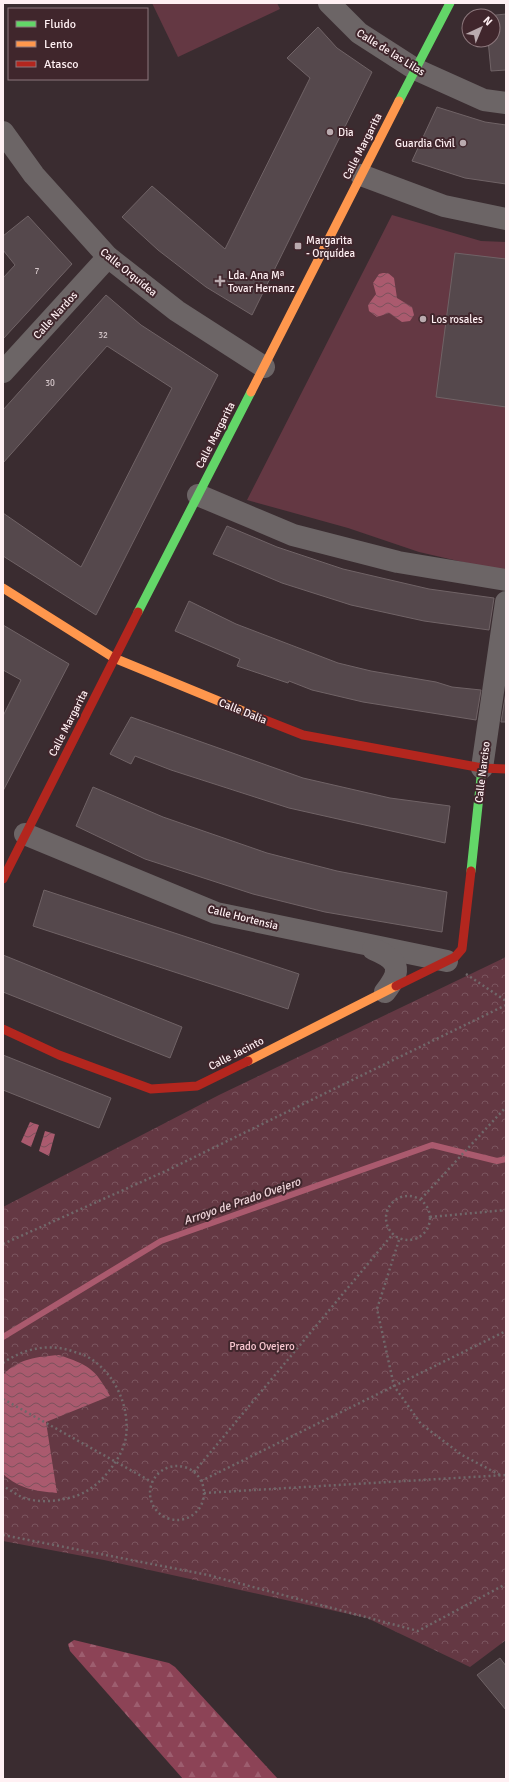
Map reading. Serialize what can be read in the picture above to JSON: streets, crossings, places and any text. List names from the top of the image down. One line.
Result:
{"streets":{"street":["Calle de las Lilas","Calle Margarita","Calle Orquídea","Calle Nardos","Calle Dalia","Calle Narciso","Calle Hortensia","Calle Jacinto"]},"crossings":[["Calle de las Lilas","Calle Margarita"],["Calle Margarita","Calle Orquídea"],["Calle Margarita","Calle Dalia"],["Calle Margarita","Calle Hortensia"],["Calle Orquídea","Calle Nardos"],["Calle Dalia","Calle Narciso"],["Calle Narciso","Calle Jacinto"],["Calle Hortensia","Calle Jacinto"]],"water":["Arroyo de Prado Ovejero"],"parks":["Prado Ovejero"],"places":{"other":["Dia","Guardia Civil","Los rosales"],"transit":["Margarita - Orquídea"],"health":["Lda. Ana Mª Tovar Hernanz"]},"house_numbers":["7","32","30"],"legend":["Fluido","Lento","Atasco"],"north":"top right"}
